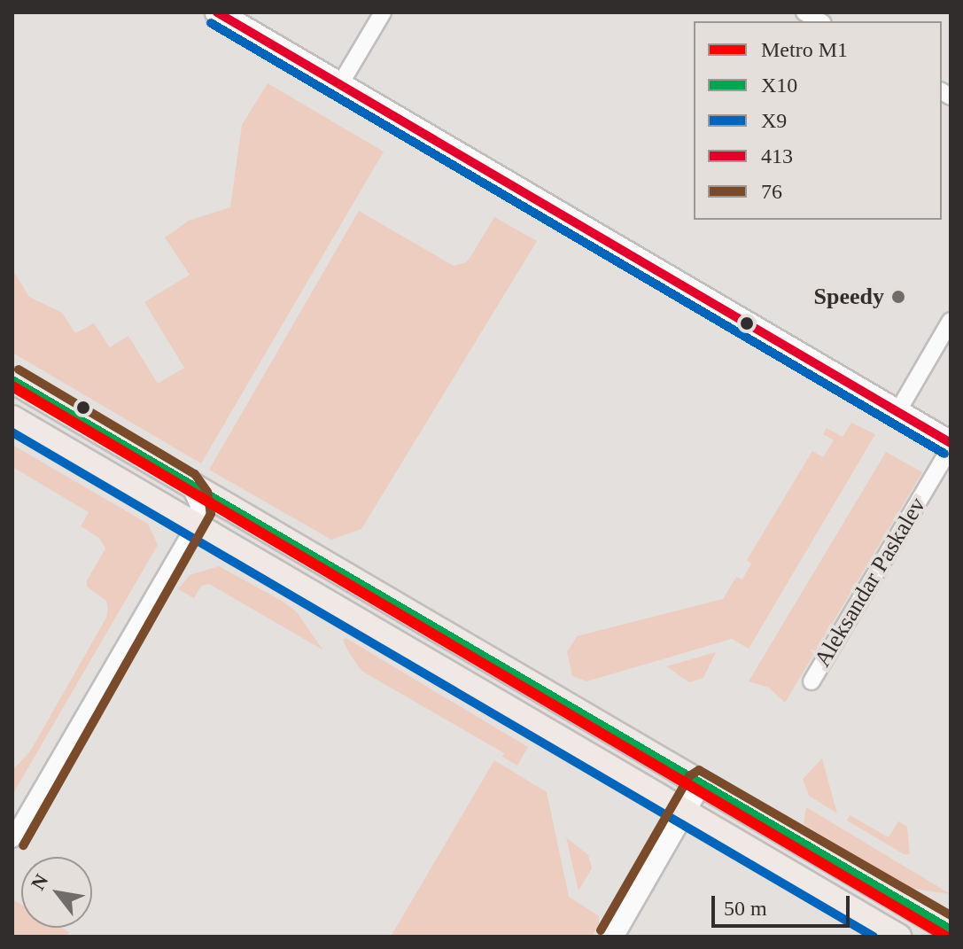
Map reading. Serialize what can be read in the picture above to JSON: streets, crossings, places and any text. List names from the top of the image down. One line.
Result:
{"streets":{"street":["Aleksandar Paskalev"]},"places":["Speedy"],"lines":["transit line 413","transit line Х9","transit line 76","transit line Х10","metro line M1"],"legend":["Metro M1","Х10","Х9","413","76"],"scale_bar":"50 m","north":"top left"}
